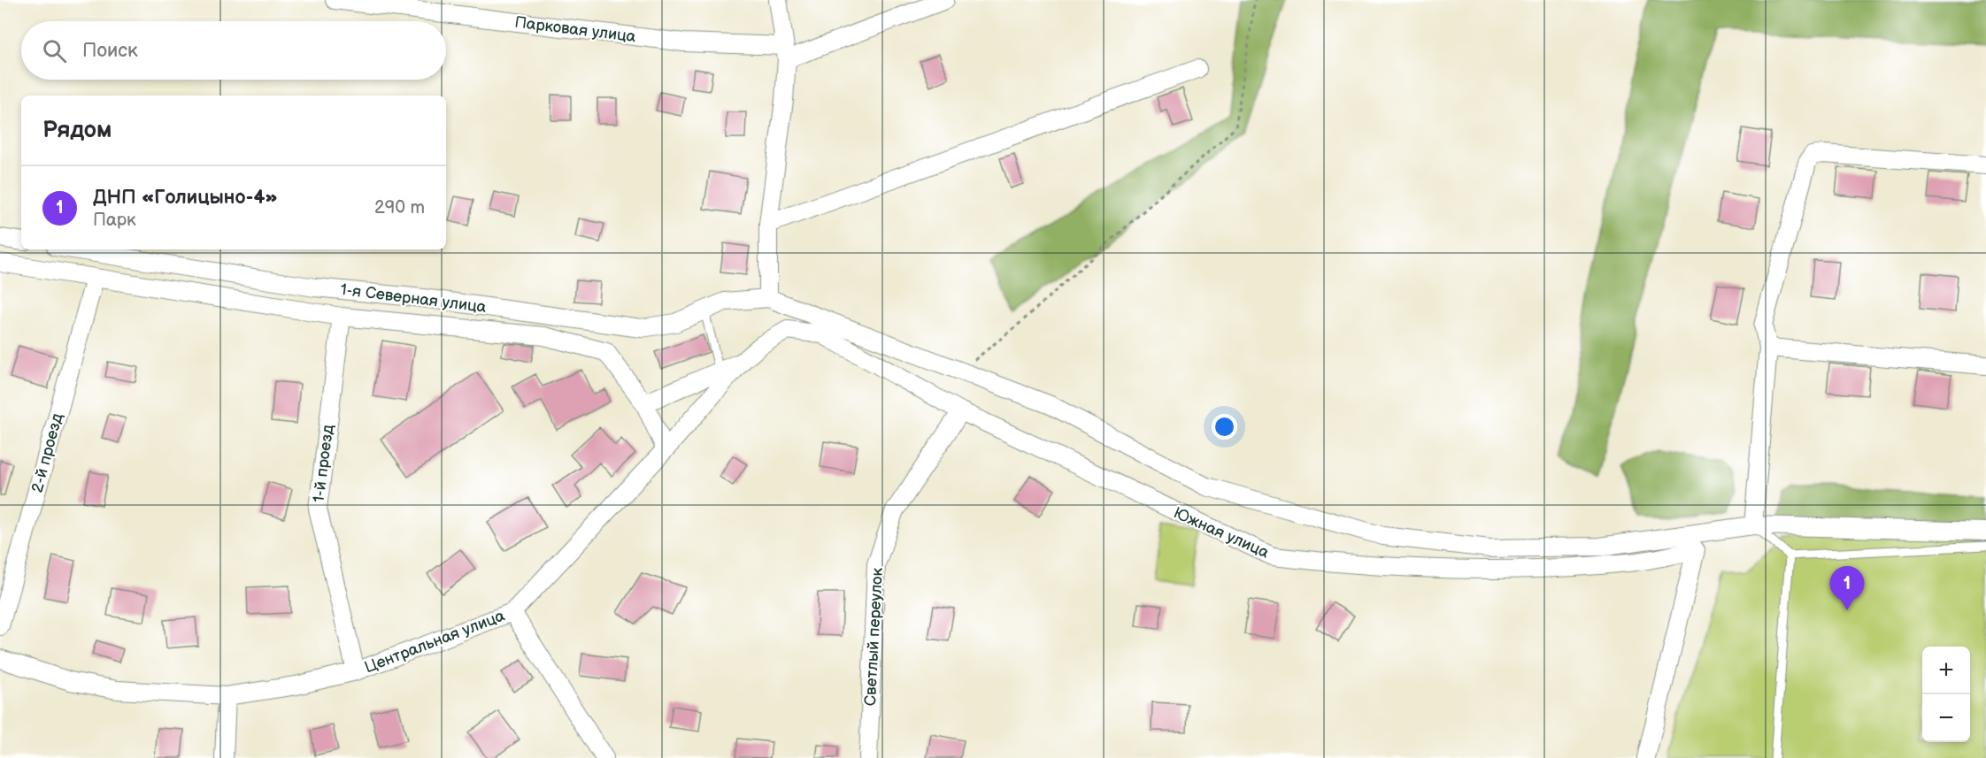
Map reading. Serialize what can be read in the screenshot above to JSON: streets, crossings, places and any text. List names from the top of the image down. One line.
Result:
{"streets":{"street":["Парковая улица","1-я Северная улица","2-й проезд","1-й проезд","Южная улица","Светлый переулок","Центральная улица"]},"crossings":[["1-й проезд","Центральная улица"],["Южная улица","Светлый переулок"],["Южная улица","Центральная улица"]],"page":{"search":"Поиск","heading":"Рядом","list":[{"mark":"1","name":"ДНП «Голицыно-4»","note":"Парк","value":"290 m"}],"pins":"1","map_buttons":["+","−"]}}
